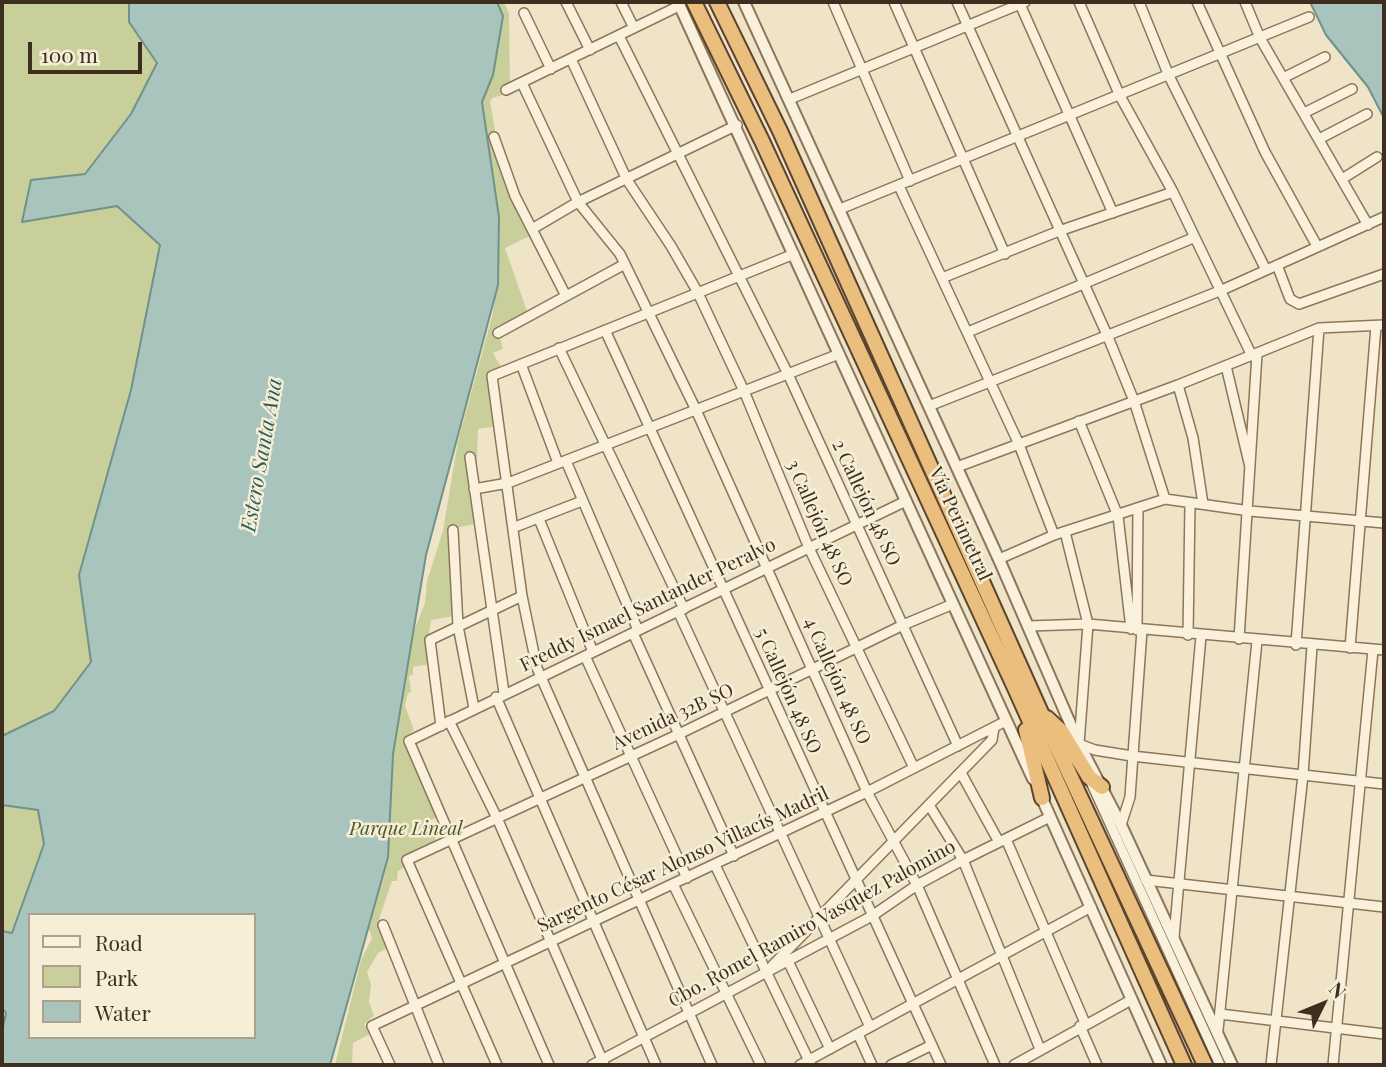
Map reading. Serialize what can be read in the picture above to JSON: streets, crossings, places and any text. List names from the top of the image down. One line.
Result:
{"streets":{"highway":["Vía Perimetral"],"street":["2 Callejón 48 SO","3 Callejón 48 SO","Freddy Ismael Santander Peralvo","4 Callejón 48 SO","5 Callejón 48 SO","Avenida 32B SO","Sargento César Alonso Villacís Madril","Cbo. Romel Ramiro Vasquez Palomino"]},"crossings":[["2 Callejón 48 SO","Freddy Ismael Santander Peralvo"],["2 Callejón 48 SO","Avenida 32B SO"],["2 Callejón 48 SO","Sargento César Alonso Villacís Madril"],["3 Callejón 48 SO","Freddy Ismael Santander Peralvo"],["3 Callejón 48 SO","Avenida 32B SO"],["3 Callejón 48 SO","Sargento César Alonso Villacís Madril"],["Vía Perimetral","Freddy Ismael Santander Peralvo"],["Vía Perimetral","Avenida 32B SO"],["Vía Perimetral","Sargento César Alonso Villacís Madril"],["Vía Perimetral","Cbo. Romel Ramiro Vasquez Palomino"],["Freddy Ismael Santander Peralvo","4 Callejón 48 SO"],["Freddy Ismael Santander Peralvo","5 Callejón 48 SO"],["Freddy Ismael Santander Peralvo","Avenida 32B SO"],["4 Callejón 48 SO","Avenida 32B SO"],["4 Callejón 48 SO","Sargento César Alonso Villacís Madril"],["4 Callejón 48 SO","Cbo. Romel Ramiro Vasquez Palomino"],["5 Callejón 48 SO","Avenida 32B SO"],["5 Callejón 48 SO","Sargento César Alonso Villacís Madril"],["5 Callejón 48 SO","Cbo. Romel Ramiro Vasquez Palomino"],["Avenida 32B SO","Sargento César Alonso Villacís Madril"]],"water":["Estero Santa Ana"],"parks":["Parque Lineal"],"legend":["Road","Park","Water"],"scale_bar":"100 m","north":"top right"}
